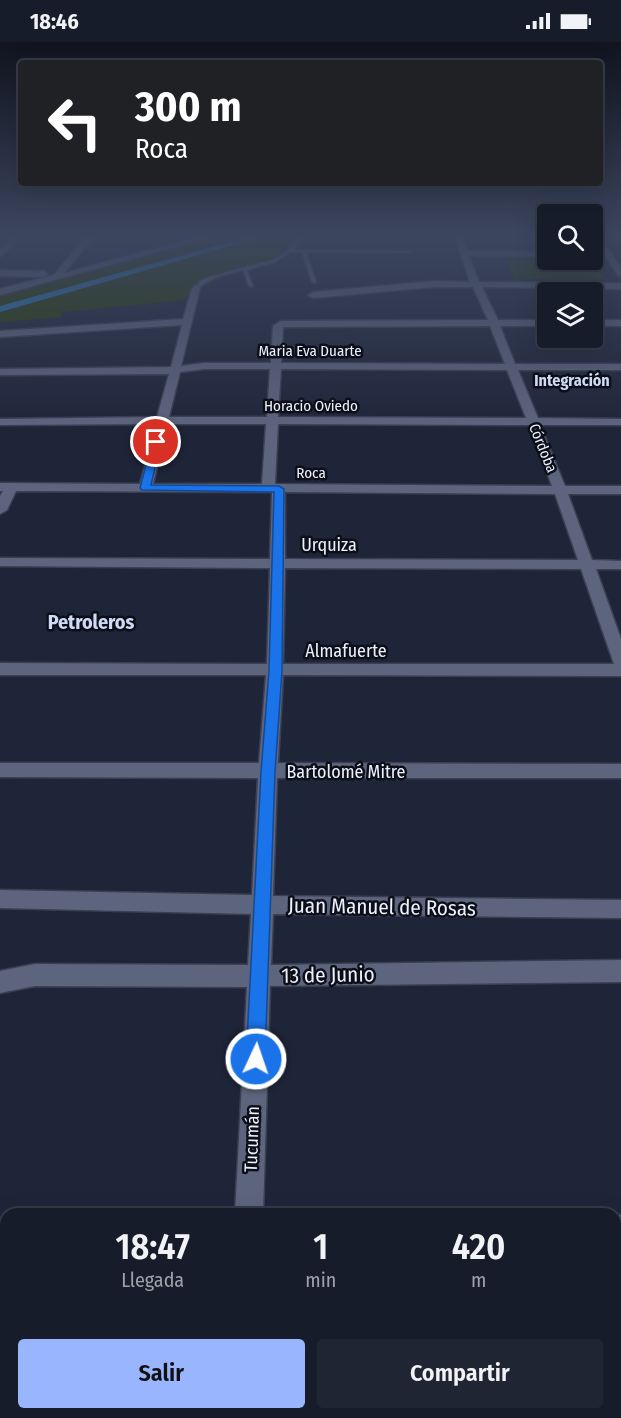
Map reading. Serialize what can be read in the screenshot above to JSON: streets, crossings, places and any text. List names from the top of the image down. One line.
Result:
{"streets":{"street":["Maria Eva Duarte","Horacio Oviedo","Córdoba","Roca","Urquiza","Almafuerte","Bartolomé Mitre","Juan Manuel de Rosas","13 de Junio","Tucumán"]},"crossings":[["Maria Eva Duarte","Córdoba"],["Maria Eva Duarte","Tucumán"],["Horacio Oviedo","Córdoba"],["Horacio Oviedo","Tucumán"],["Córdoba","Roca"],["Córdoba","Urquiza"],["Córdoba","Tucumán"],["Roca","Tucumán"],["Urquiza","Tucumán"],["Almafuerte","Tucumán"],["Bartolomé Mitre","Tucumán"],["Juan Manuel de Rosas","Tucumán"],["13 de Junio","Tucumán"]],"districts":["Integración","Petroleros"],"page":{"status":"18:46","turn":["300 m","Roca"],"eta":["18:47","Llegada","1","min","420","m"],"buttons":["Salir","Compartir"]}}
